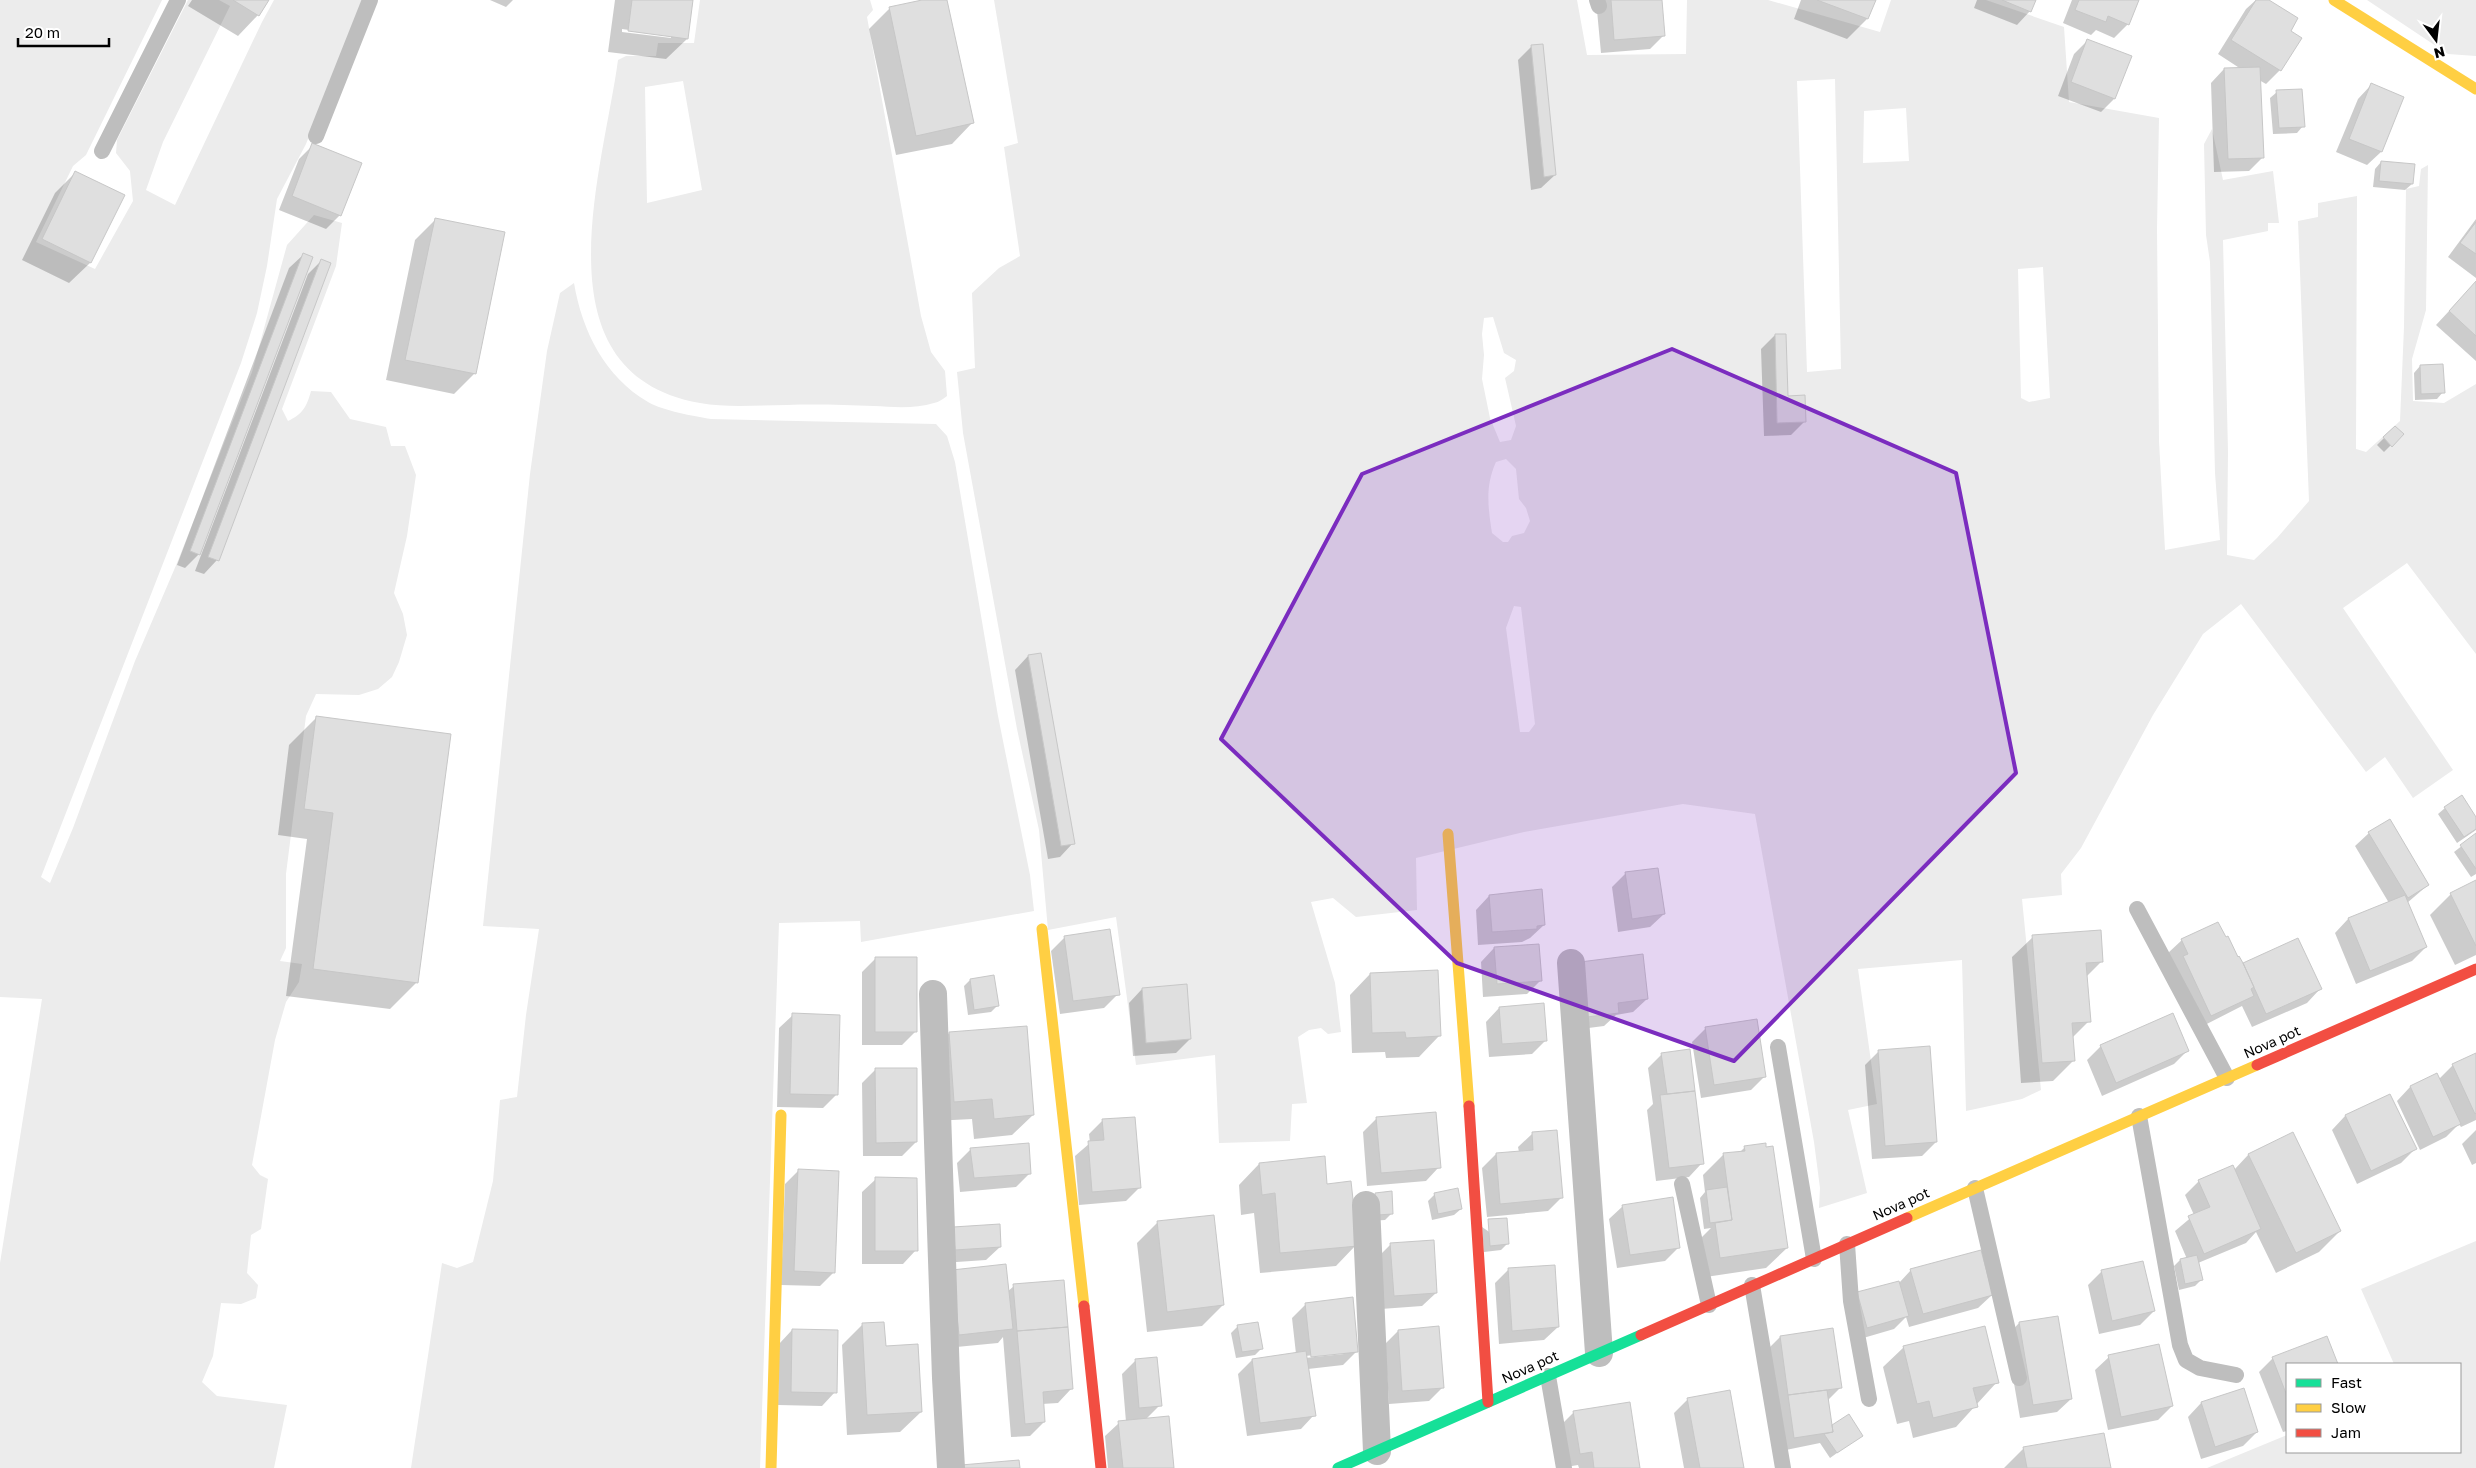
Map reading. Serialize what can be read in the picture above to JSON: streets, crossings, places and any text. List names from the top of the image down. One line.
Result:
{"streets":{"street":["Nova pot"]},"legend":["Fast","Slow","Jam"],"scale_bar":"20 m","north":"bottom"}
